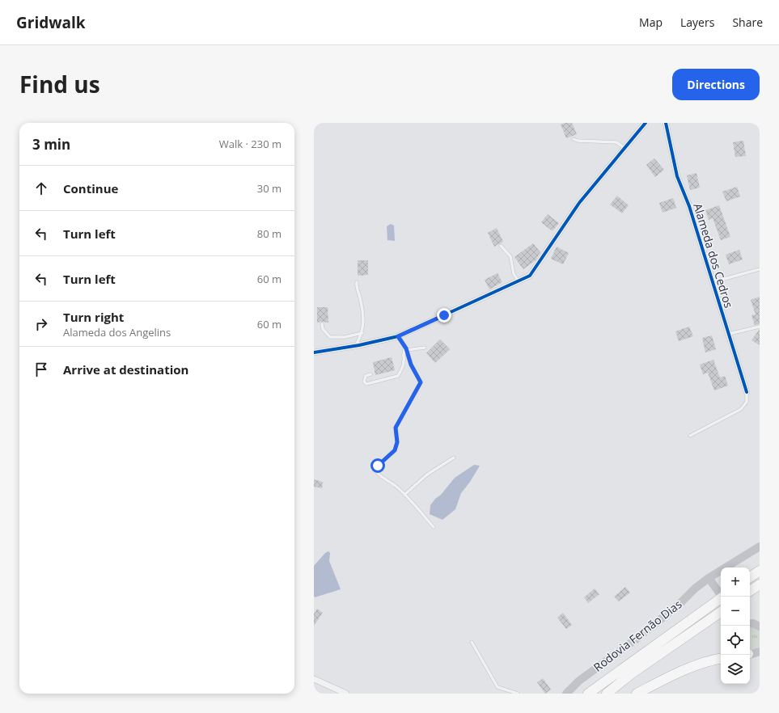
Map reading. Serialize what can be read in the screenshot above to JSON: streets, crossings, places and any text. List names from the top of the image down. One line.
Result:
{"streets":{"highway":["Rodovia Fernão Dias"],"street":["Alameda dos Cedros"]},"page":{"header":"Gridwalk","nav":["Map","Layers","Share"],"title":"Find us","buttons":"Directions","heading":["3 min","Walk · 230 m"],"list":[["Continue","30 m"],["Turn left","80 m"],["Turn left","60 m"],["Turn right","Alameda dos Angelins","60 m"],"Arrive at destination"],"map_buttons":["+","−"]}}
